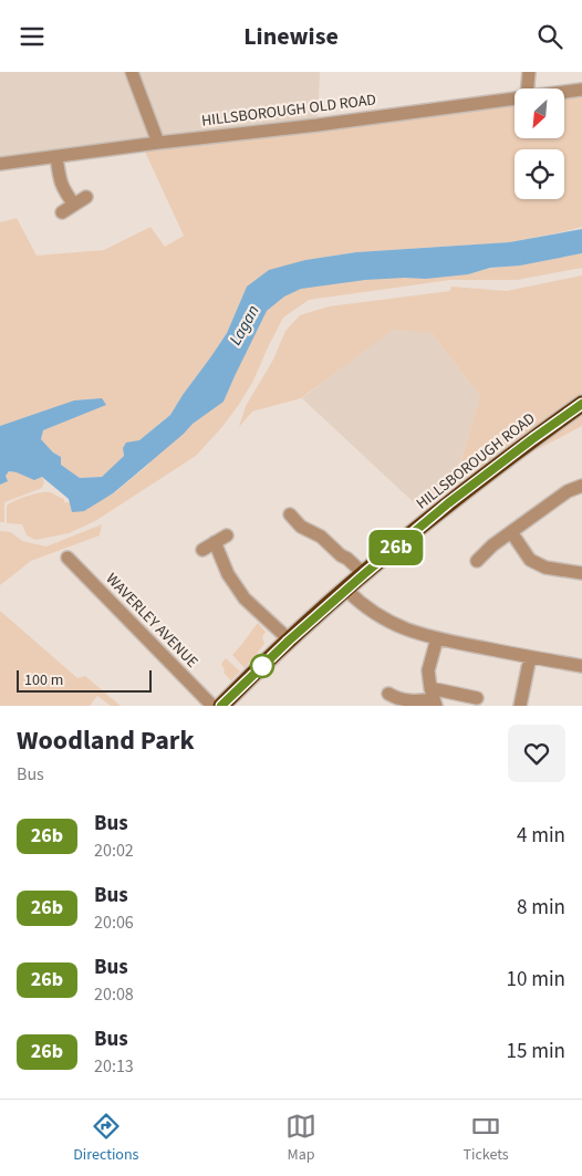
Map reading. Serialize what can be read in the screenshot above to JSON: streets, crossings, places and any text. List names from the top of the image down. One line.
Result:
{"streets":{"highway":["HILLSBOROUGH ROAD"],"street":["HILLSBOROUGH OLD ROAD","WAVERLEY AVENUE"]},"crossings":[["HILLSBOROUGH ROAD","WAVERLEY AVENUE"]],"water":["Lagan"],"lines":["bus line 26b"],"scale_bar":"100 m","north":"bottom left","page":{"header":"Linewise","on_map":"26b","scale":"100 m","heading":["Woodland Park","Bus"],"list":[{"mark":"26b","name":"Bus","note":"20:02","value":"4 min"},{"mark":"26b","name":"Bus","note":"20:06","value":"8 min"},{"mark":"26b","name":"Bus","note":"20:08","value":"10 min"},{"mark":"26b","name":"Bus","note":"20:13","value":"15 min"}],"tabs":["Directions","Map","Tickets"]}}
